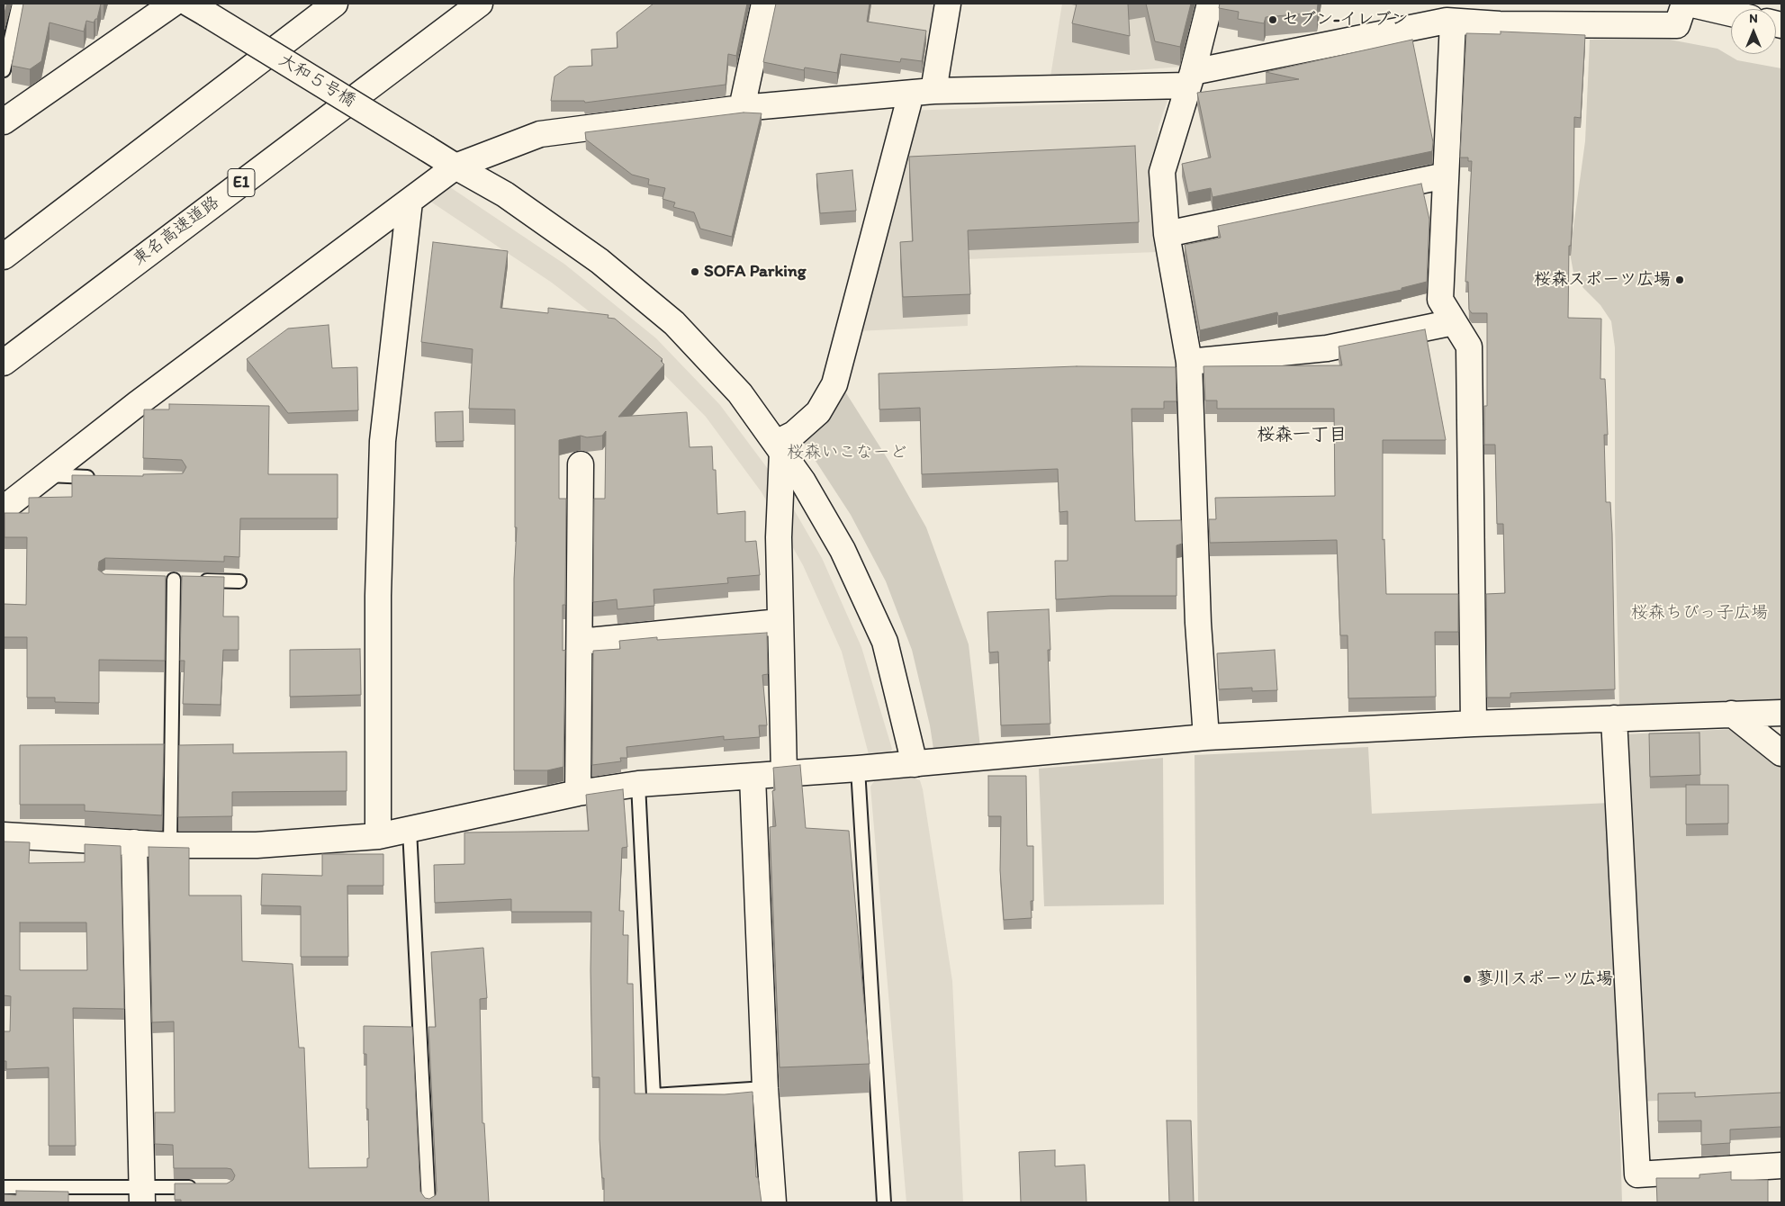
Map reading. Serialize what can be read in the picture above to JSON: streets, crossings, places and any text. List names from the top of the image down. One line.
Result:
{"streets":{"main road":["大和５号橋","E1","東名高速道路"]},"districts":["桜森一丁目"],"parks":["桜森いこなーど","桜森ちびっ子広場"],"places":["セブン-イレブン","SOFA Parking","桜森スポーツ広場","蓼川スポーツ広場"],"north":"top"}
